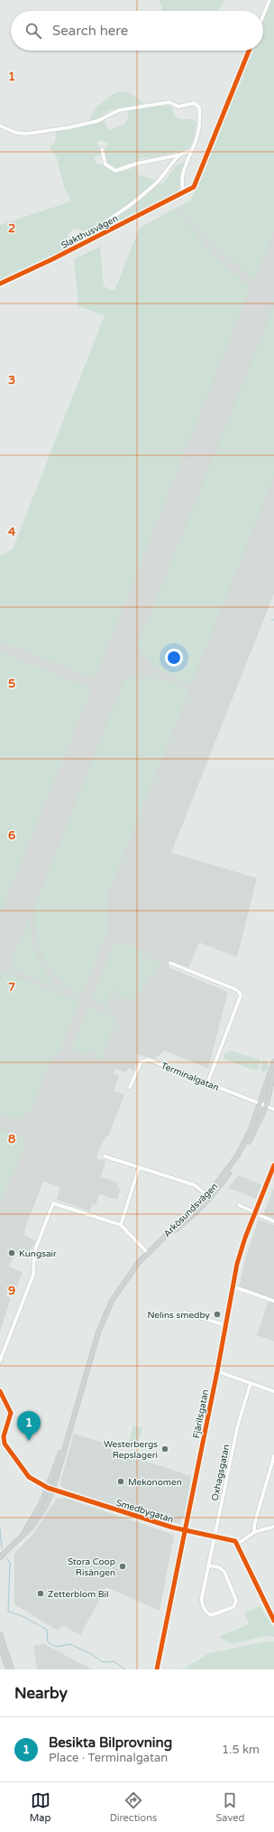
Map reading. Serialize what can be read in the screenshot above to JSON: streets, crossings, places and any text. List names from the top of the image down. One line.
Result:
{"streets":{"main road":["Arkösundsvägen"],"street":["Slakthusvägen","Terminalgatan","Fjärilsgatan","Oxhagsgatan","Smedbygatan"]},"crossings":[["Terminalgatan","Arkösundsvägen"],["Arkösundsvägen","Smedbygatan"],["Fjärilsgatan","Smedbygatan"],["Oxhagsgatan","Smedbygatan"]],"places":["Kungsair","Nelins smedby","Westerbergs Repslageri","Mekonomen","Stora Coop Risängen","Zetterblom Bil"],"page":{"search":"Search here","pins":"1","heading":"Nearby","list":[{"mark":"1","name":"Besikta Bilprovning","note":"Place · Terminalgatan","value":"1.5 km"}],"nav":["Map","Directions","Saved"]},"grid":{"rows":["1","2","3","4","5","6","7","8","9"]}}
